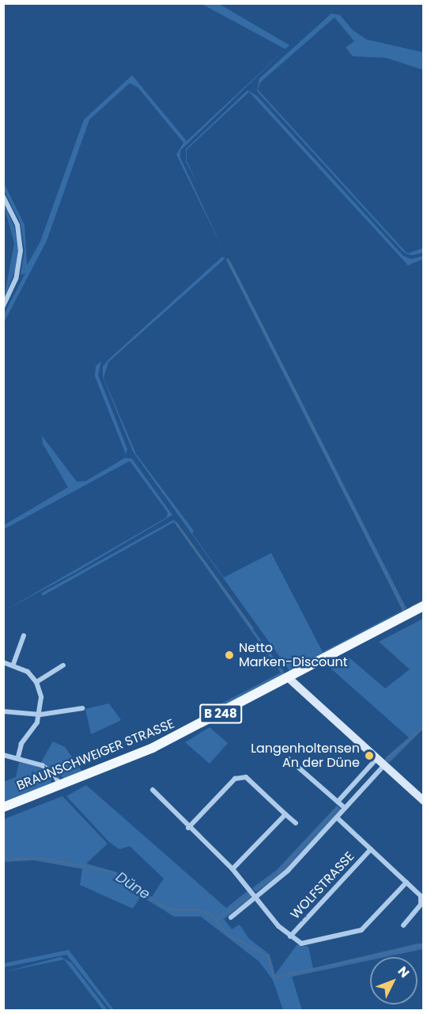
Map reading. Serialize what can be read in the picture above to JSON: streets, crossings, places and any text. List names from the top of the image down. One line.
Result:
{"streets":{"main road":["B 248","BRAUNSCHWEIGER STRASSE"],"street":["WOLFSTRASSE"]},"water":["Düne"],"places":["Netto Marken-Discount","Langenholtensen An der Düne"],"north":"top right"}
